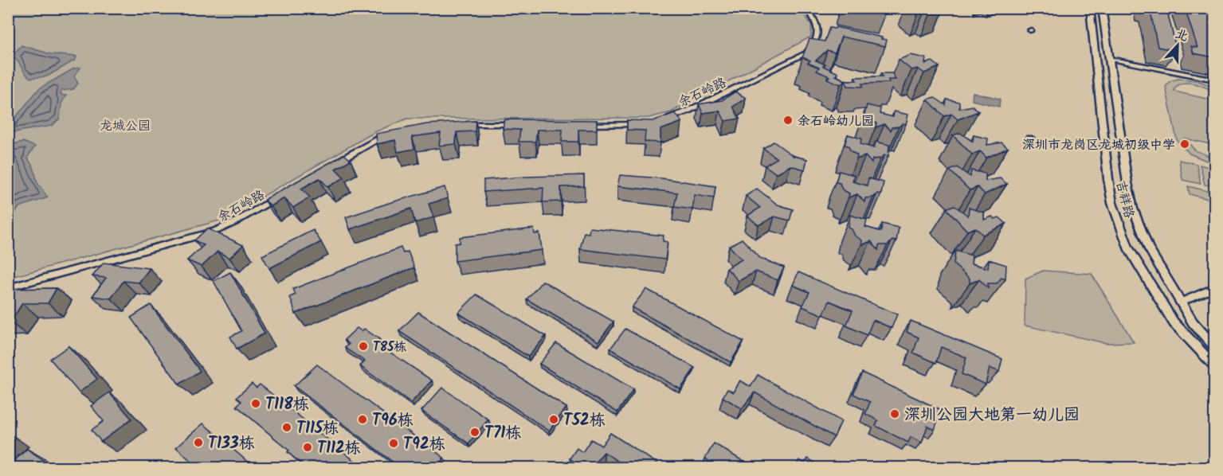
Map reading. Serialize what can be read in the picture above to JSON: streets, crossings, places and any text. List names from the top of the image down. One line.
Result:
{"streets":{"main road":["吉祥路"],"street":["余石岭路"]},"parks":["龙城公园"],"places":["余石岭幼儿园","深圳市龙岗区龙城初级中学","T85栋","T118栋","深圳公园大地第一幼儿园","T96栋","T52栋","T115栋","T71栋","T133栋","T92栋","T112栋"],"north":"top"}
